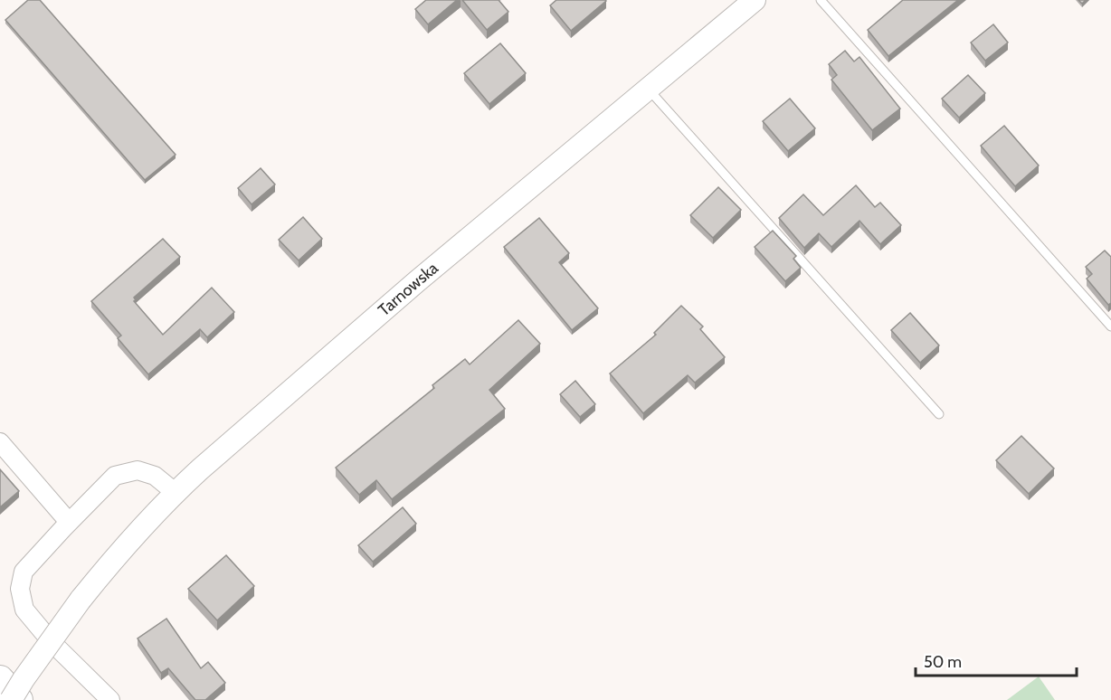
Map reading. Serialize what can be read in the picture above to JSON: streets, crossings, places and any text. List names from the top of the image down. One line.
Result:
{"streets":{"street":["Tarnowska"]},"scale_bar":"50 m"}
